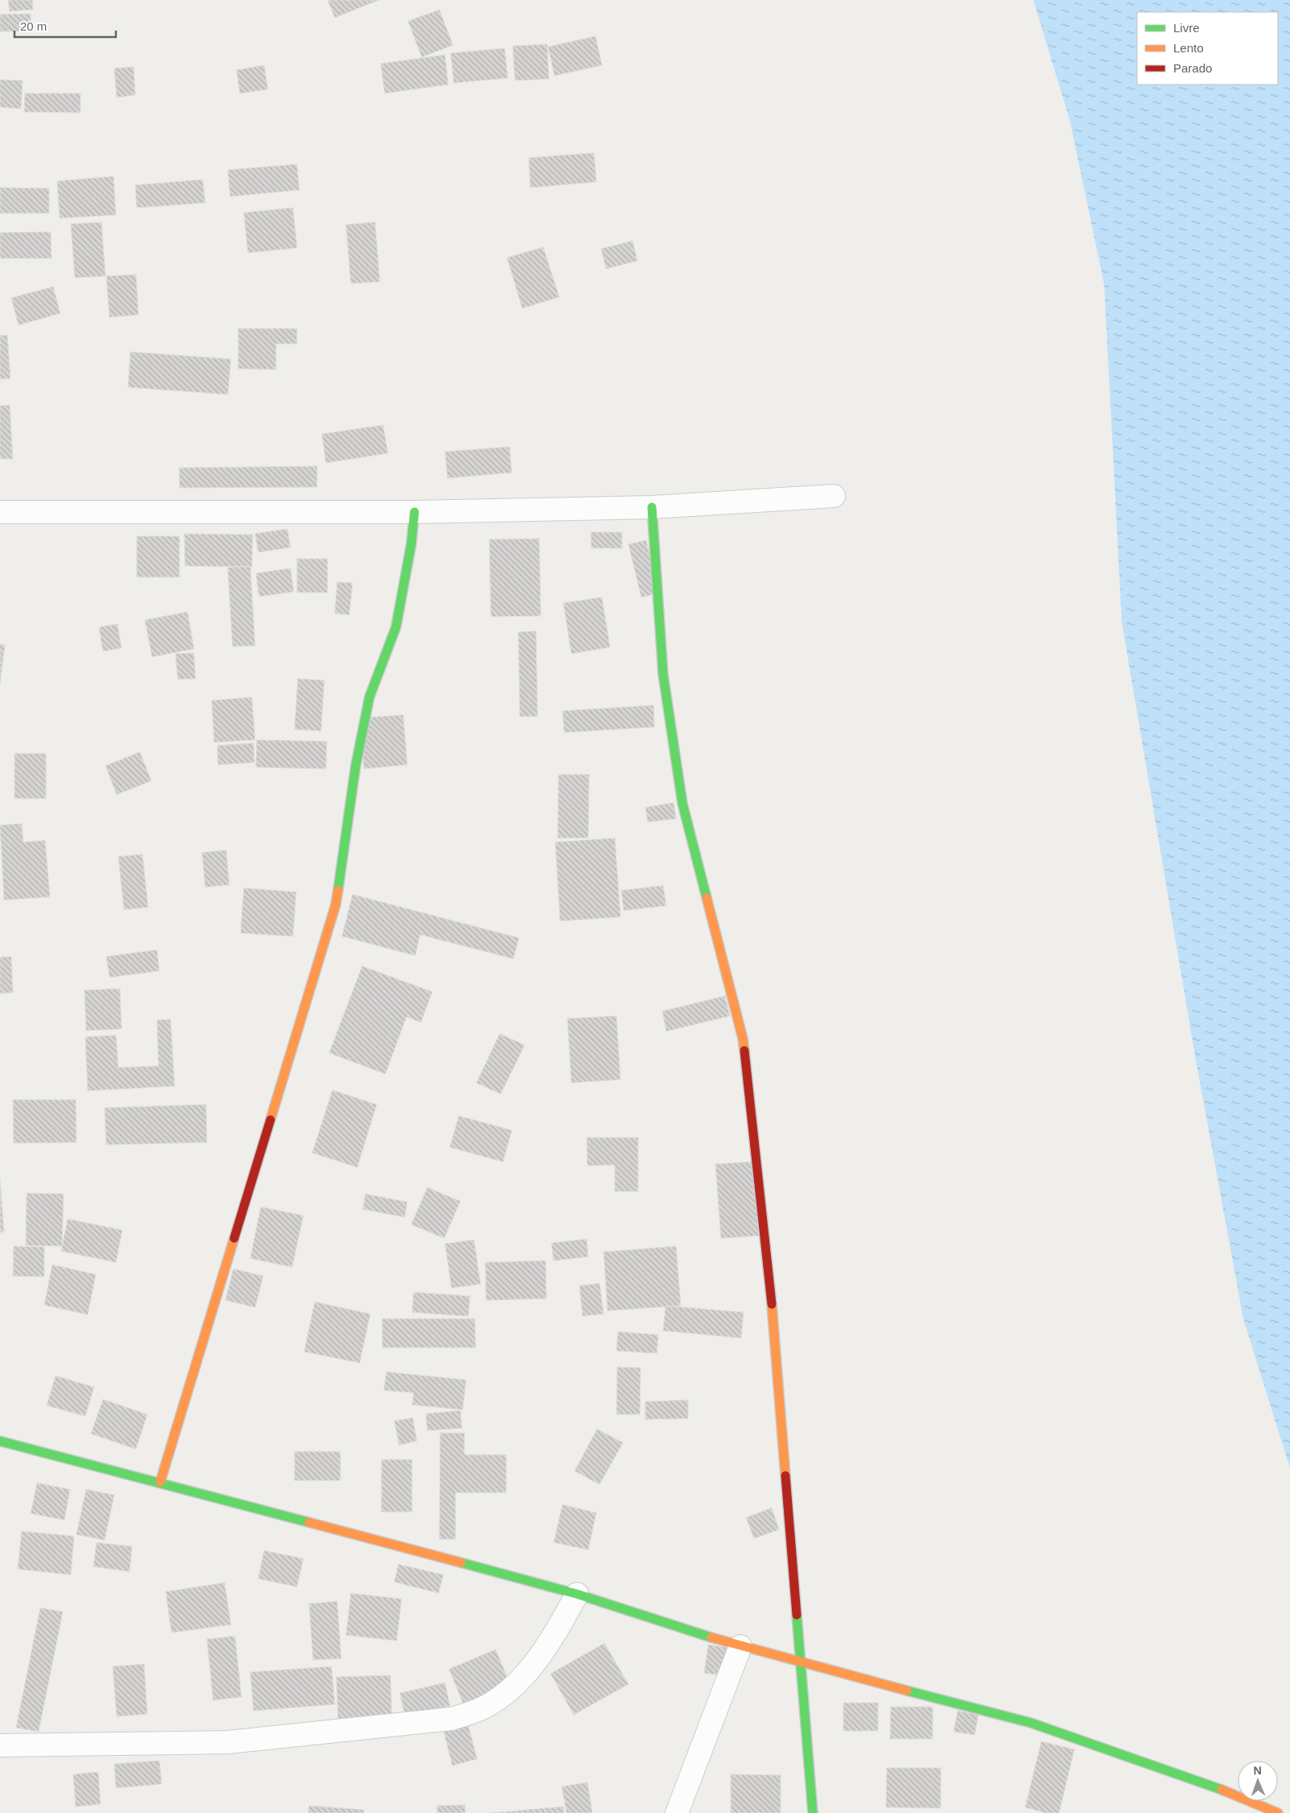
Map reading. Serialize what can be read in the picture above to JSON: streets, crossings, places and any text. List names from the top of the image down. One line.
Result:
{"legend":["Livre","Lento","Parado"],"scale_bar":"20 m","north":"top"}
